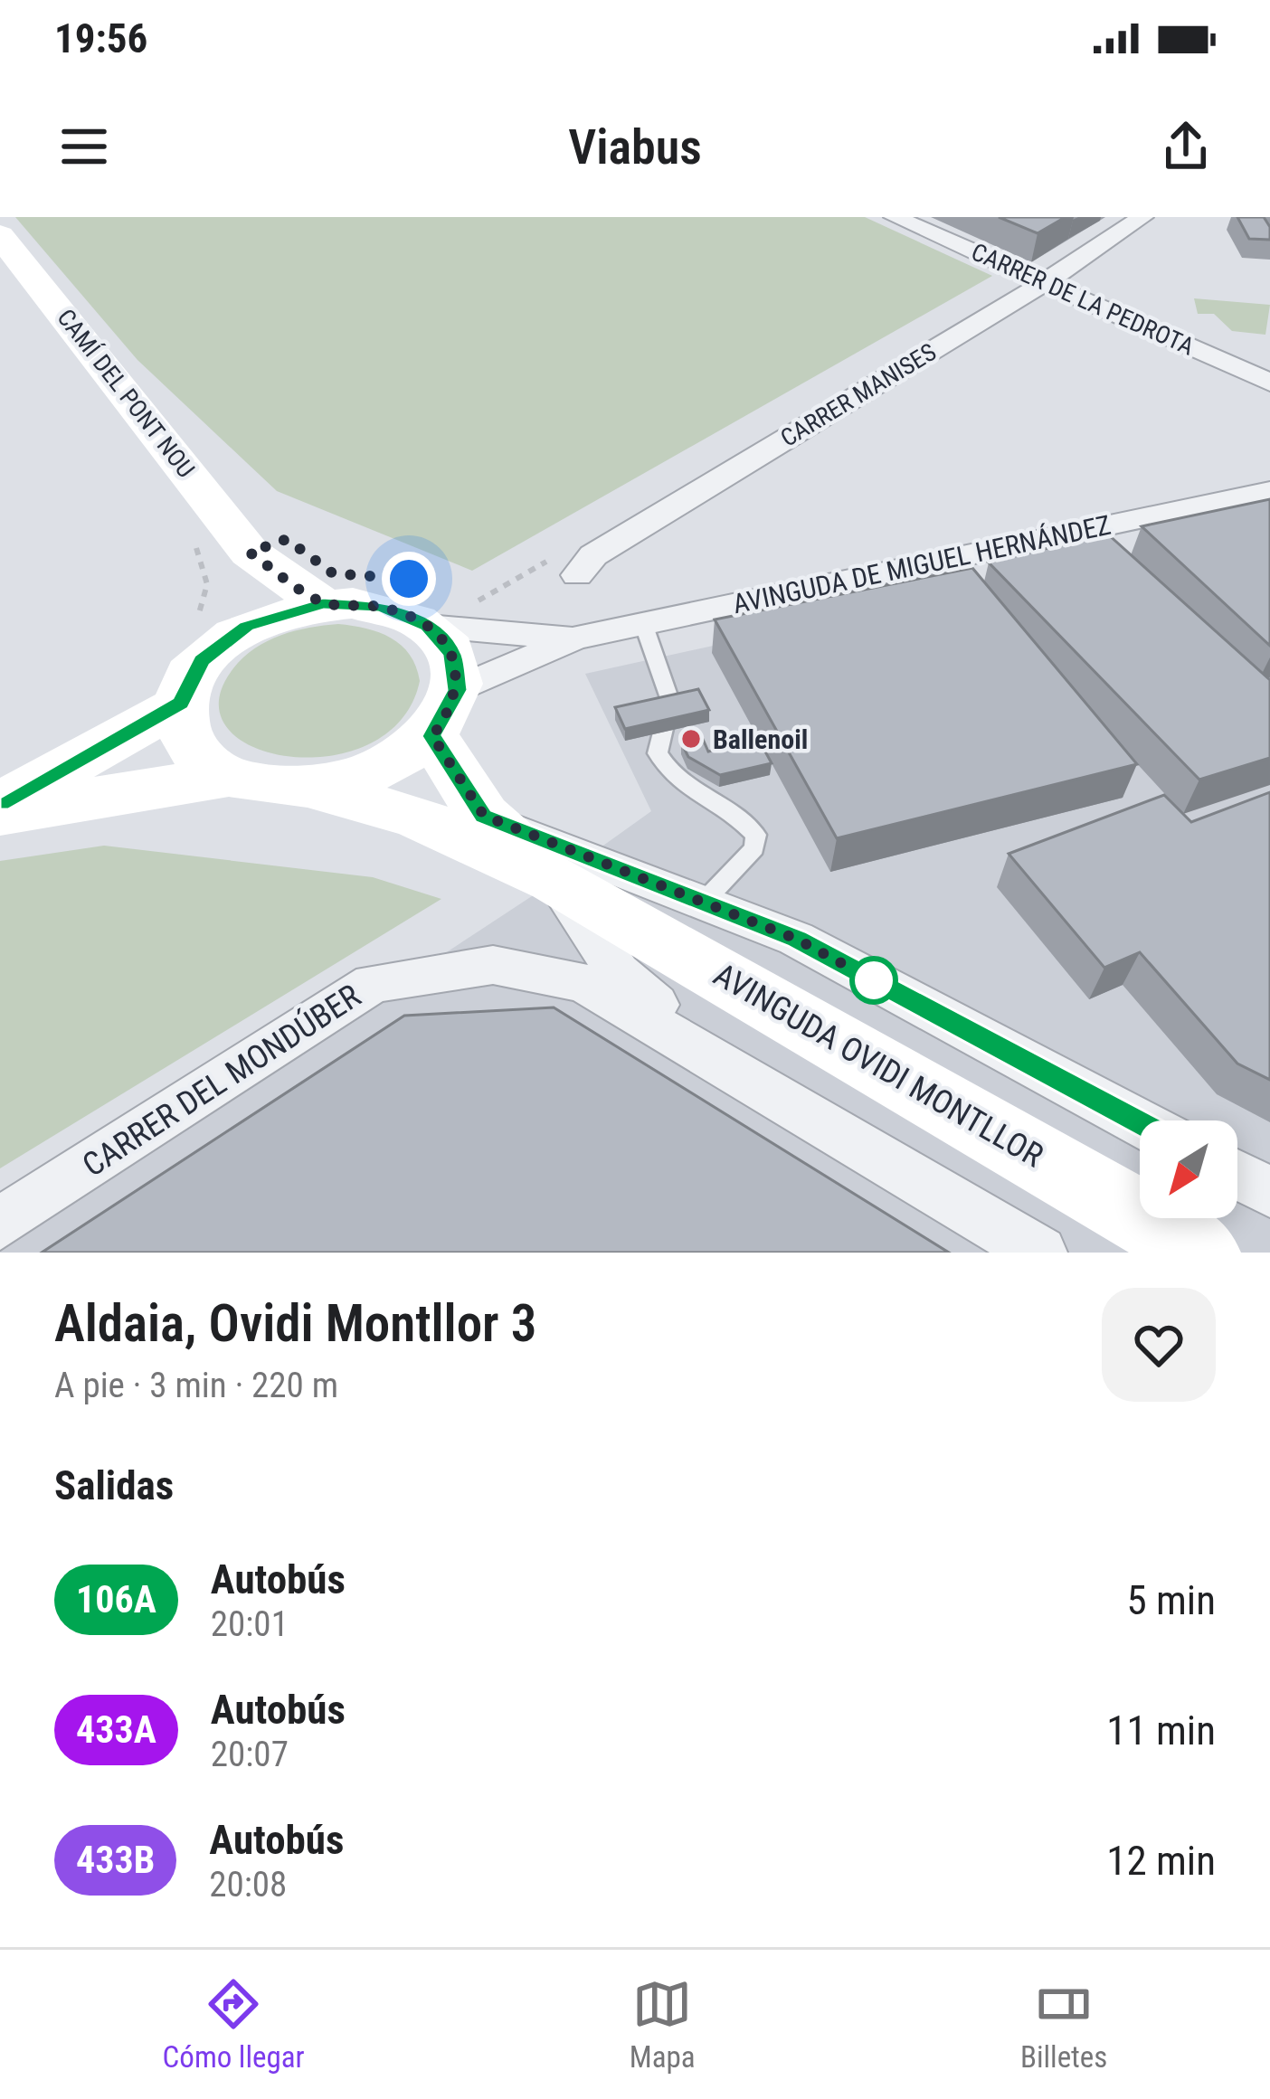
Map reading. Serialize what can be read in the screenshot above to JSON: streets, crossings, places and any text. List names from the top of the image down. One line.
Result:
{"streets":{"street":["CARRER DE LA PEDROTA","CAMÍ DEL PONT NOU","CARRER MANISES","AVINGUDA DE MIGUEL HERNÁNDEZ","AVINGUDA OVIDI MONTLLOR","CARRER DEL MONDÚBER"]},"crossings":[["CARRER DE LA PEDROTA","CARRER MANISES"],["CAMÍ DEL PONT NOU","AVINGUDA DE MIGUEL HERNÁNDEZ"],["CAMÍ DEL PONT NOU","AVINGUDA OVIDI MONTLLOR"],["AVINGUDA DE MIGUEL HERNÁNDEZ","AVINGUDA OVIDI MONTLLOR"],["AVINGUDA OVIDI MONTLLOR","CARRER DEL MONDÚBER"]],"places":["Ballenoil"],"lines":["bus line 106A"],"north":"bottom left","page":{"status":"19:56","header":"Viabus","heading":[["Aldaia, Ovidi Montllor 3","A pie · 3 min · 220 m"],"Salidas"],"list":[{"mark":"106A","name":"Autobús","note":"20:01","value":"5 min"},{"mark":"433A","name":"Autobús","note":"20:07","value":"11 min"},{"mark":"433B","name":"Autobús","note":"20:08","value":"12 min"}],"tabs":["Cómo llegar","Mapa","Billetes"]}}
